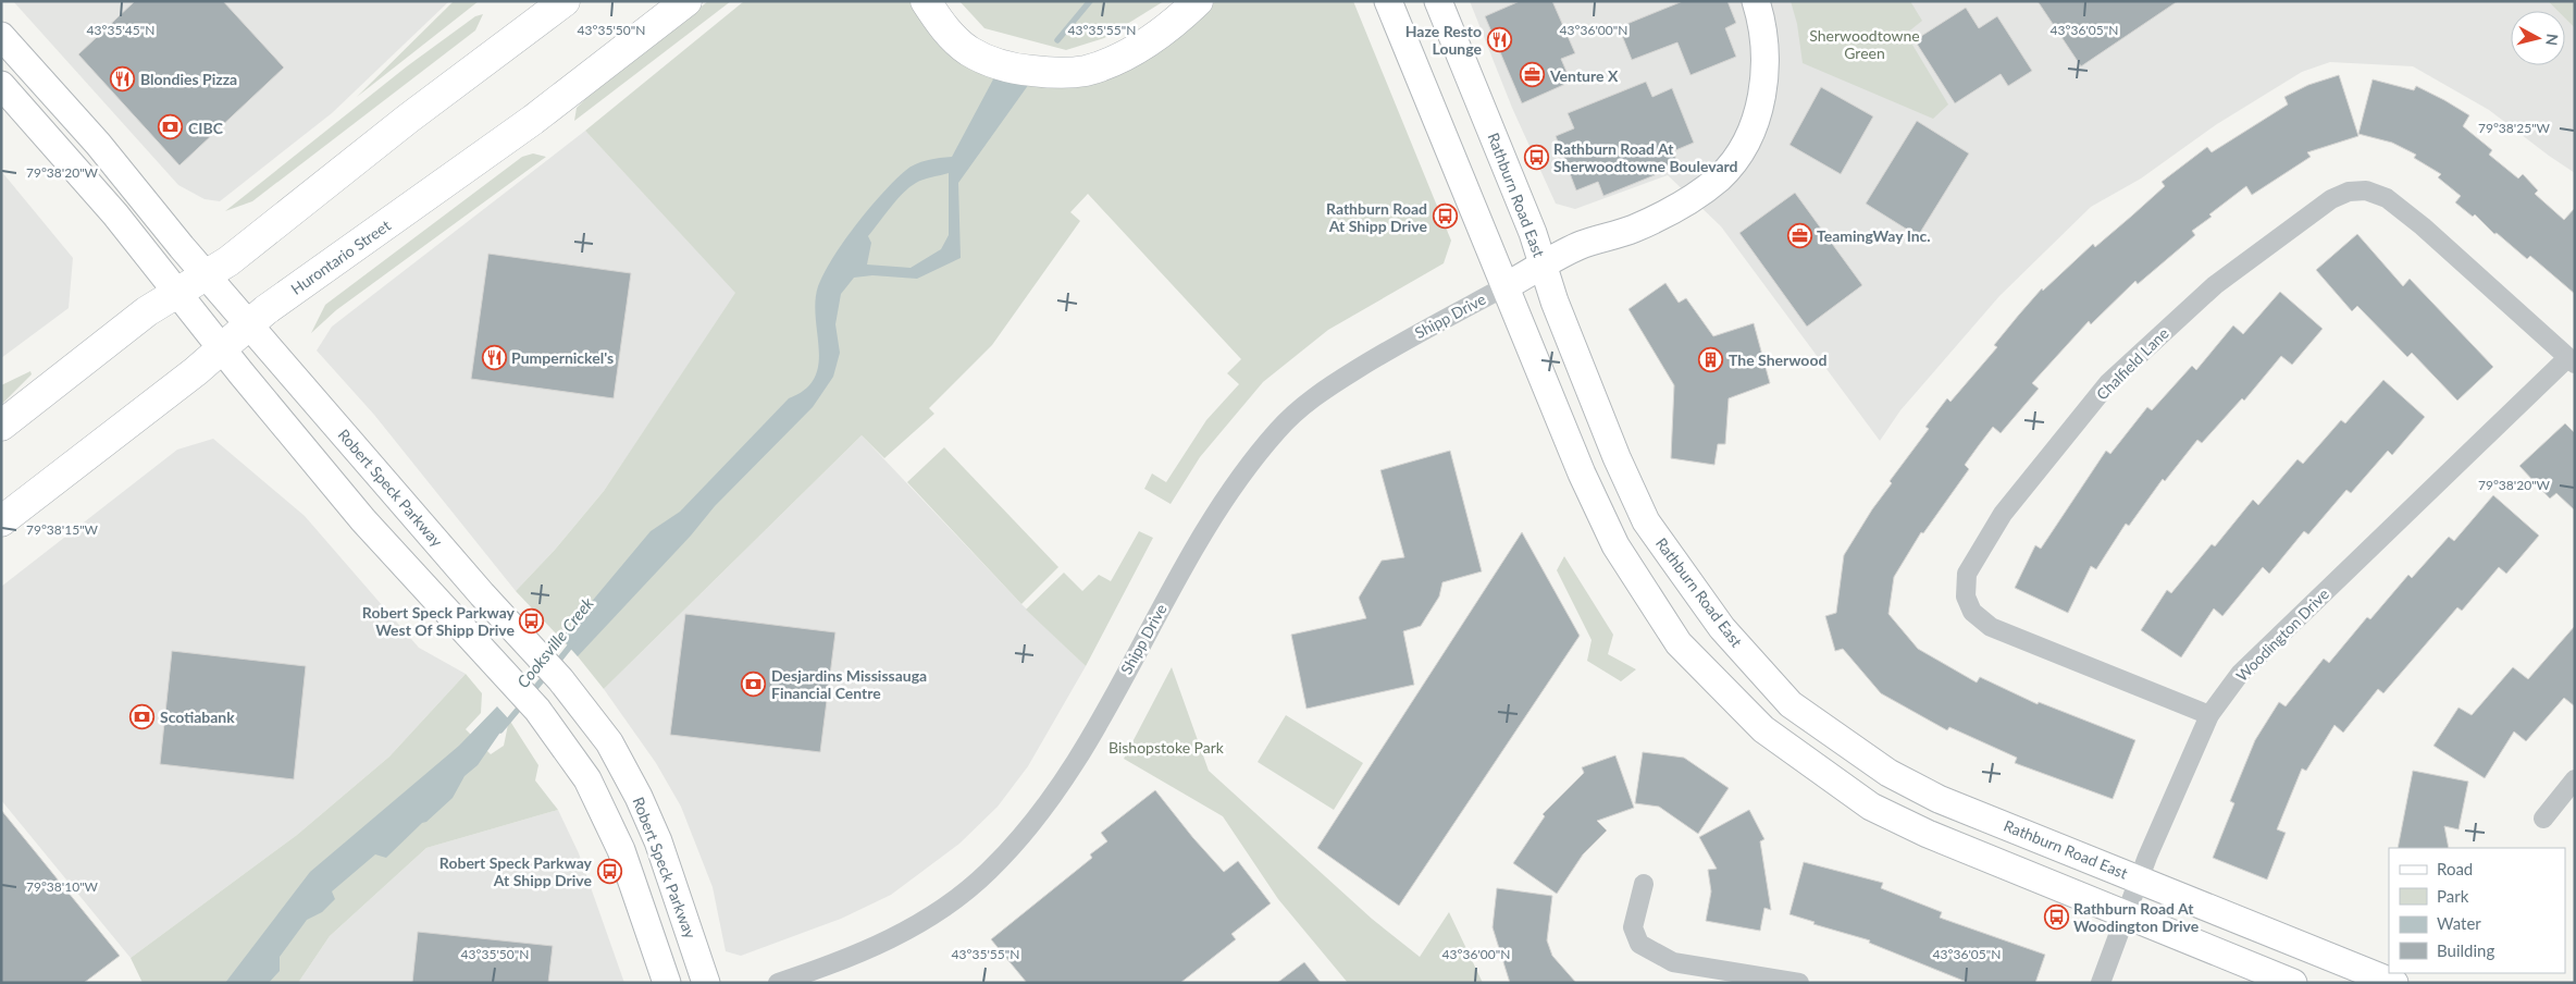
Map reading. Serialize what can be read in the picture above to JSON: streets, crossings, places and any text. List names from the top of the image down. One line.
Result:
{"streets":{"main road":["Hurontario Street"],"street":["Rathburn Road East","Shipp Drive","Chalfield Lane","Robert Speck Parkway","Woodington Drive"]},"crossings":[["Rathburn Road East","Woodington Drive"],["Hurontario Street","Robert Speck Parkway"],["Chalfield Lane","Woodington Drive"]],"water":["Cooksville Creek"],"parks":["Sherwoodtowne Green","Bishopstoke Park"],"places":{"restaurant":["Haze Resto Lounge","Blondies Pizza","Pumpernickel's"],"office":["Venture X","TeamingWay Inc."],"bank":["CIBC","Desjardins Mississauga Financial Centre","Scotiabank"],"bus stop":["Rathburn Road At Sherwoodtowne Boulevard","Rathburn Road At Shipp Drive","Robert Speck Parkway West Of Shipp Drive","Robert Speck Parkway At Shipp Drive","Rathburn Road At Woodington Drive"],"building":["The Sherwood"]},"legend":["Road","Park","Water","Building"],"north":"right","coordinates":["43°35'45\"N","43°35'50\"N","43°35'55\"N","43°36'00\"N","43°36'05\"N","79°38'25\"W","79°38'20\"W","79°38'15\"W","79°38'10\"W"]}
